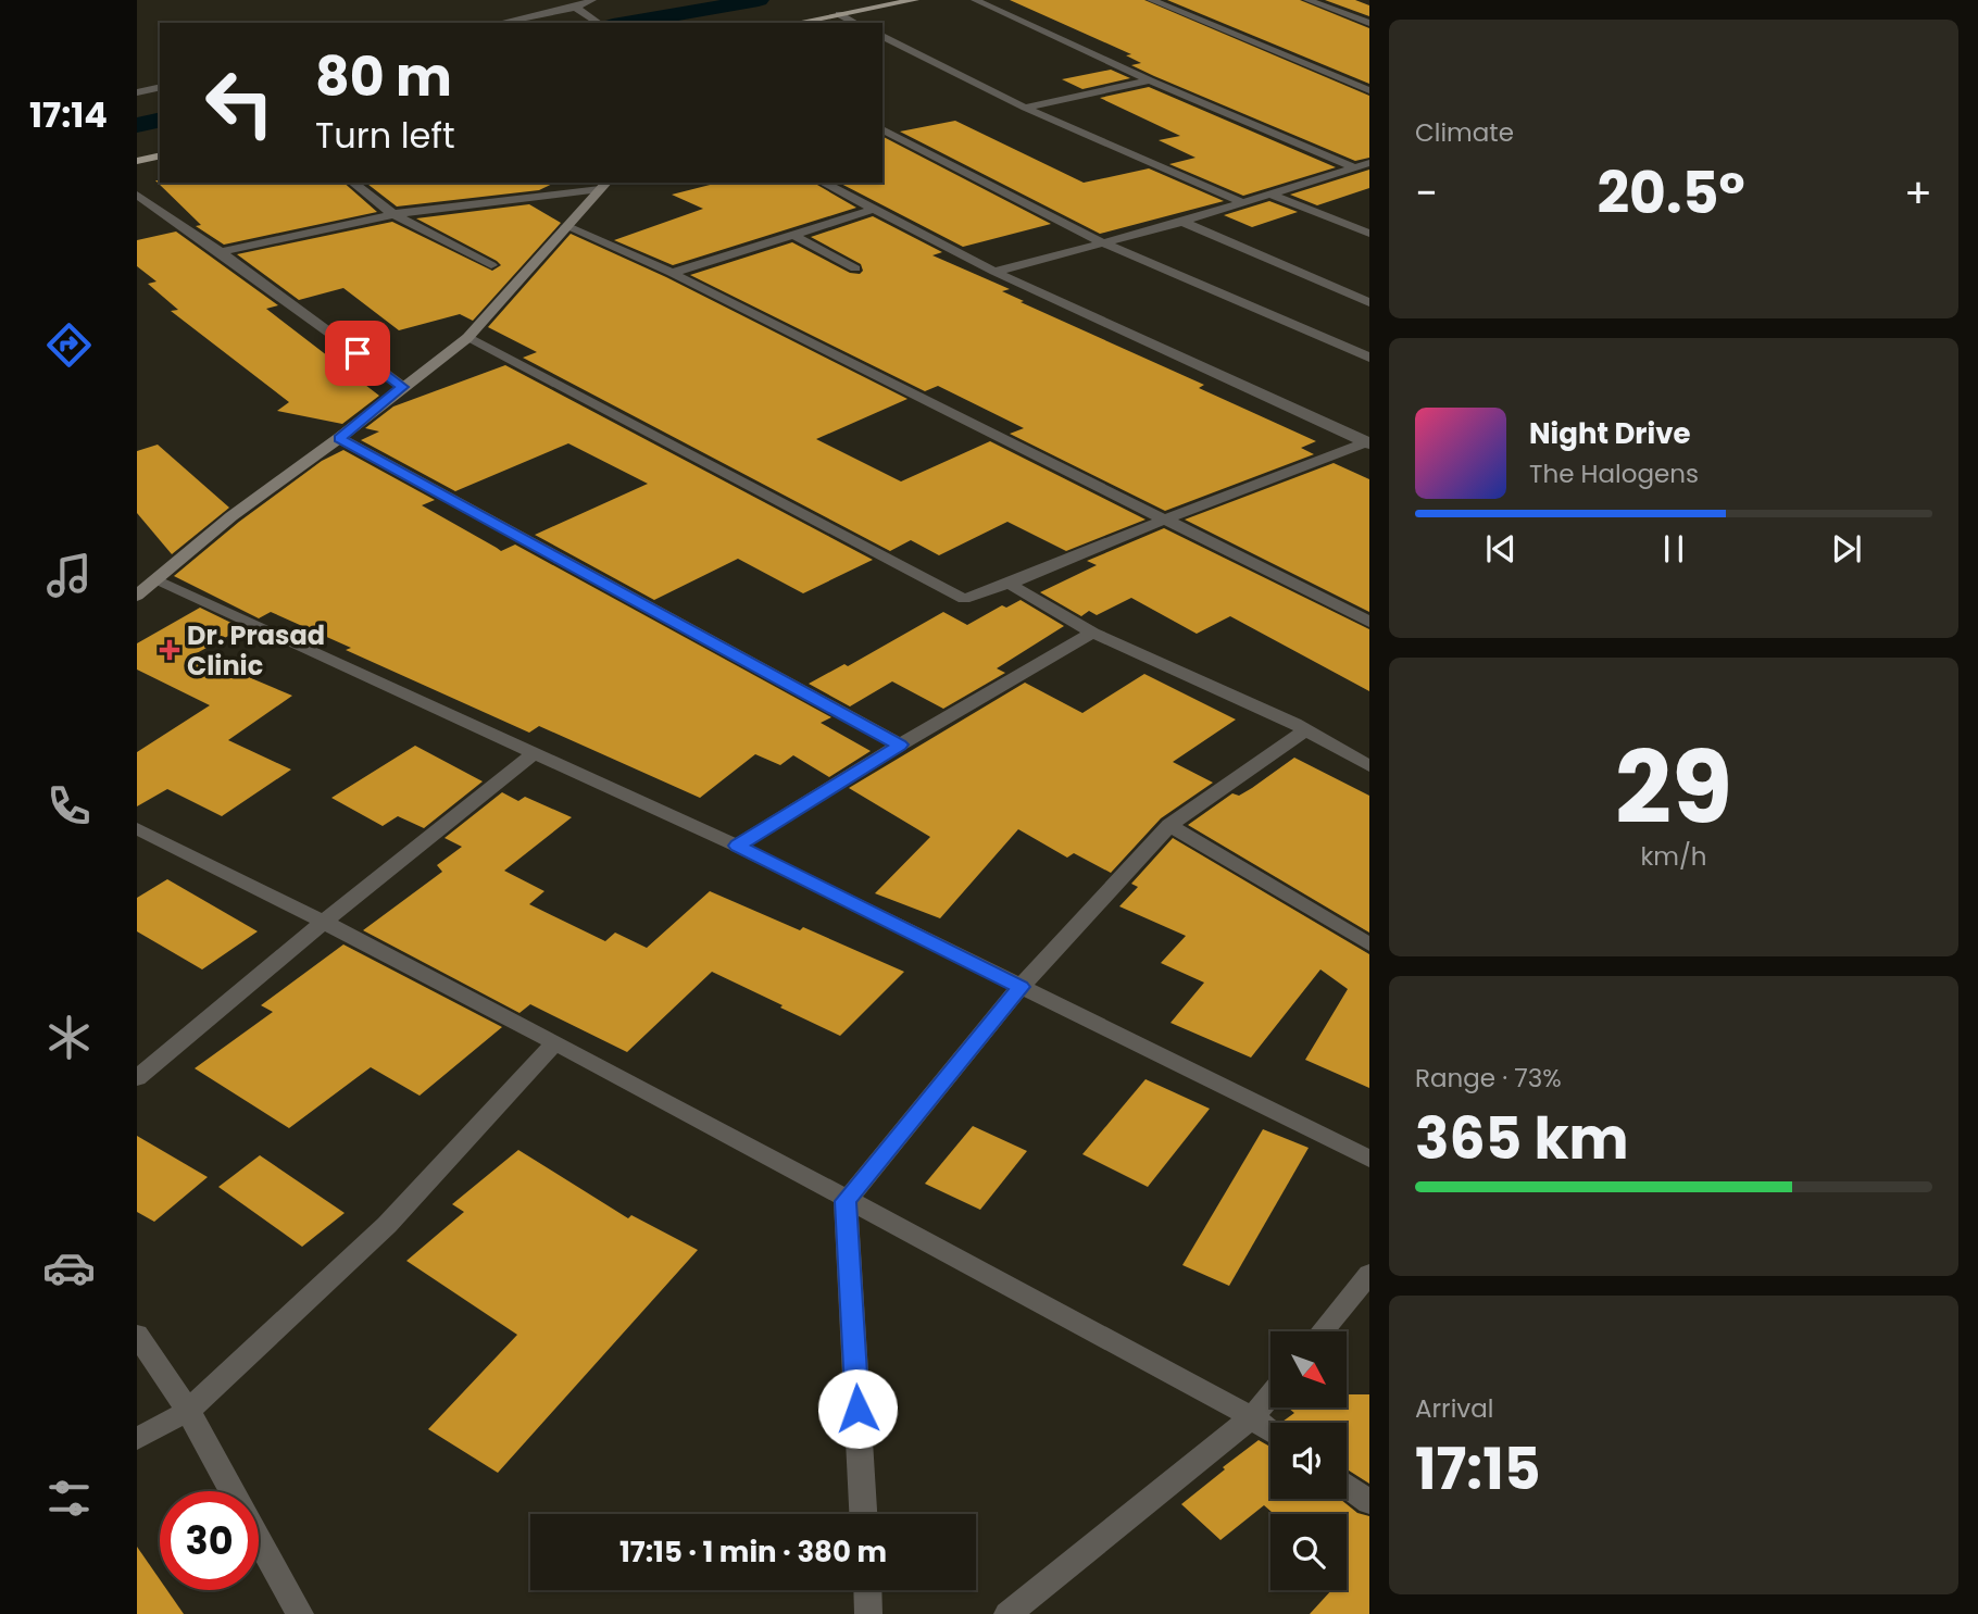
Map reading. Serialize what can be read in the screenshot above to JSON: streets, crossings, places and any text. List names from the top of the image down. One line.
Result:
{"places":{"health":["Dr. Prasad Clinic"]},"north":"bottom right","page":{"tabs":"17:14","tile":["Climate",["29","km/h"],["Range · 73%","365 km"],["Arrival","17:15"]],"turn":["80 m","Turn left"],"heat":["−","20.5°","+"],"song":["Night Drive","The Halogens"],"limit":"30","trip":"17:15 · 1 min · 380 m"}}
